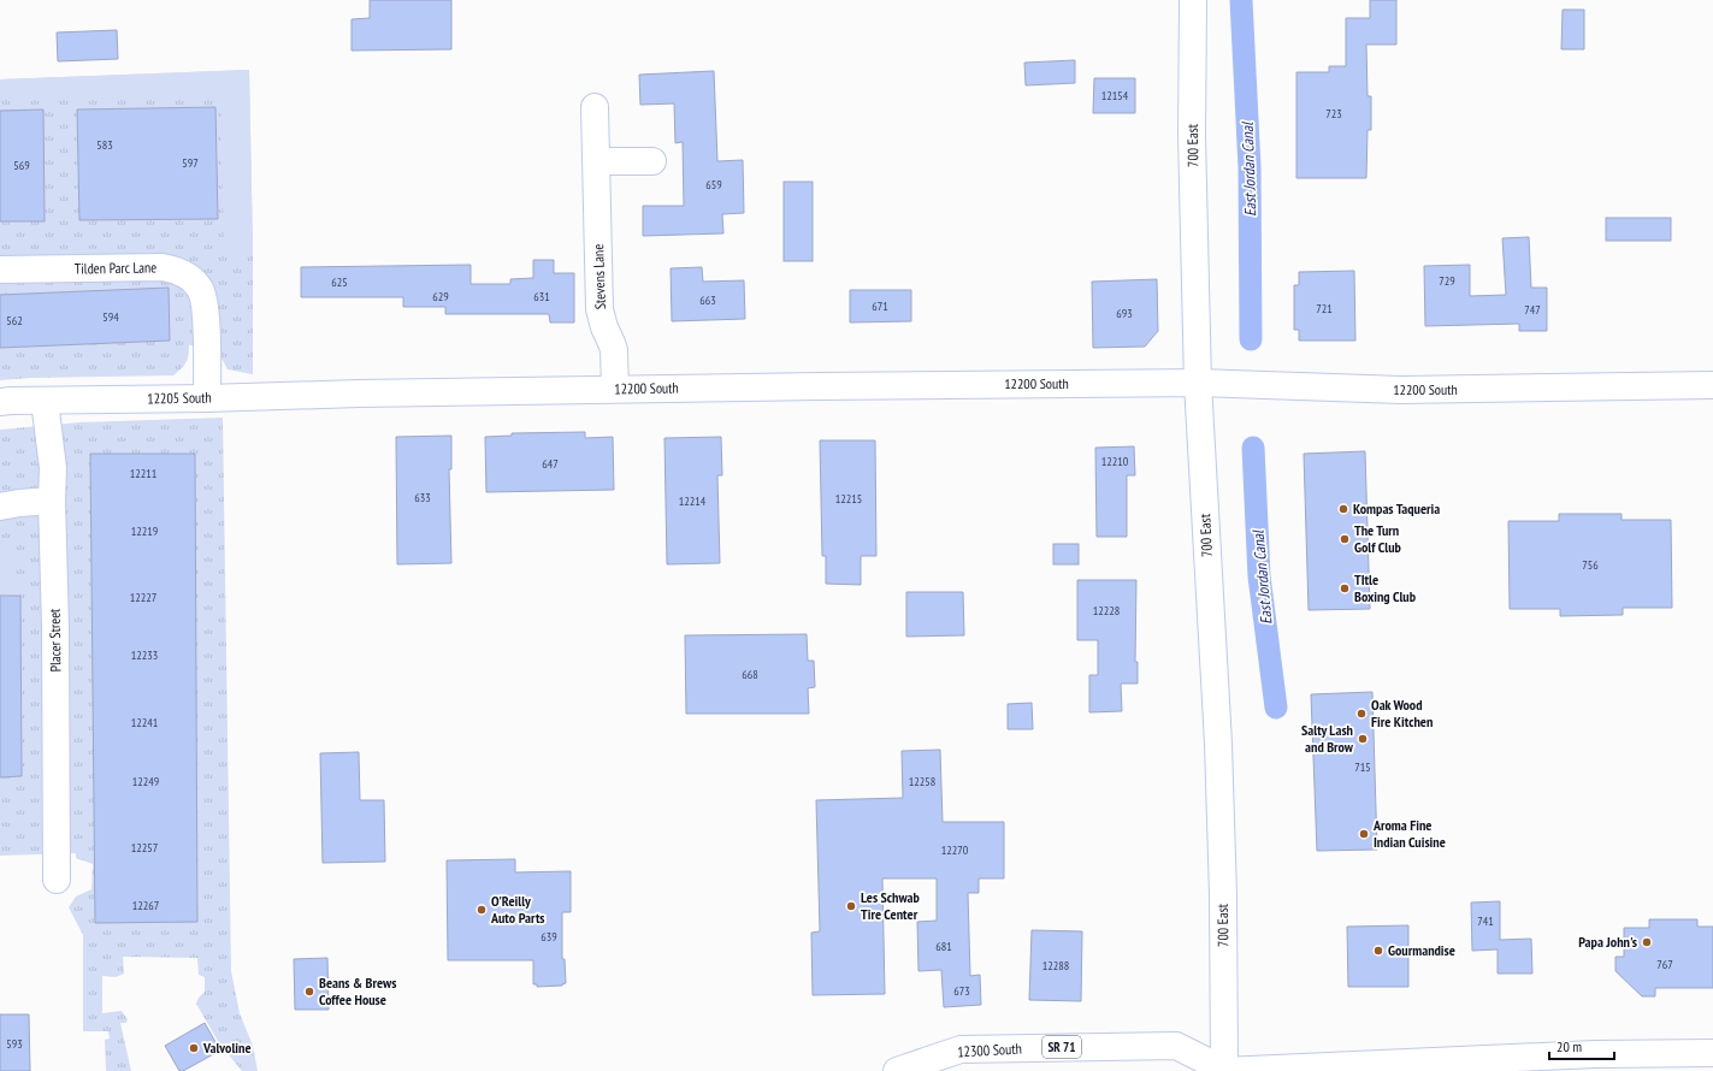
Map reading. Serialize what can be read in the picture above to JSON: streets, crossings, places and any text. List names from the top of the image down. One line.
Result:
{"streets":{"street":["700 East","Tilden Parc Lane","Stevens Lane","12200 South","12205 South","Placer Street","SR 71","12300 South"]},"crossings":[["700 East","12200 South"],["700 East","12300 South"],["Tilden Parc Lane","12205 South"],["Stevens Lane","12200 South"],["12200 South","12205 South"],["12205 South","Placer Street"]],"water":["East Jordan Canal"],"places":["Kompas Taqueria","The Turn Golf Club","TItle Boxing Club","Oak Wood Fire Kitchen","Salty Lash and Brow","Aroma Fine Indian Cuisine","Les Schwab Tire Center","O'Reilly Auto Parts","Papa John's","Gourmandise","Beans & Brews Coffee House","Valvoline"],"house_numbers":["12154","723","583","597","569","659","729","625","629","631","663","671","721","747","693","594","562","12210","647","12211","633","12215","12214","12219","756","12227","12228","12233","668","12241","715","12249","12258","12257","12270","12267","741","639","681","767","12288","673","593"],"scale_bar":"20 m"}
